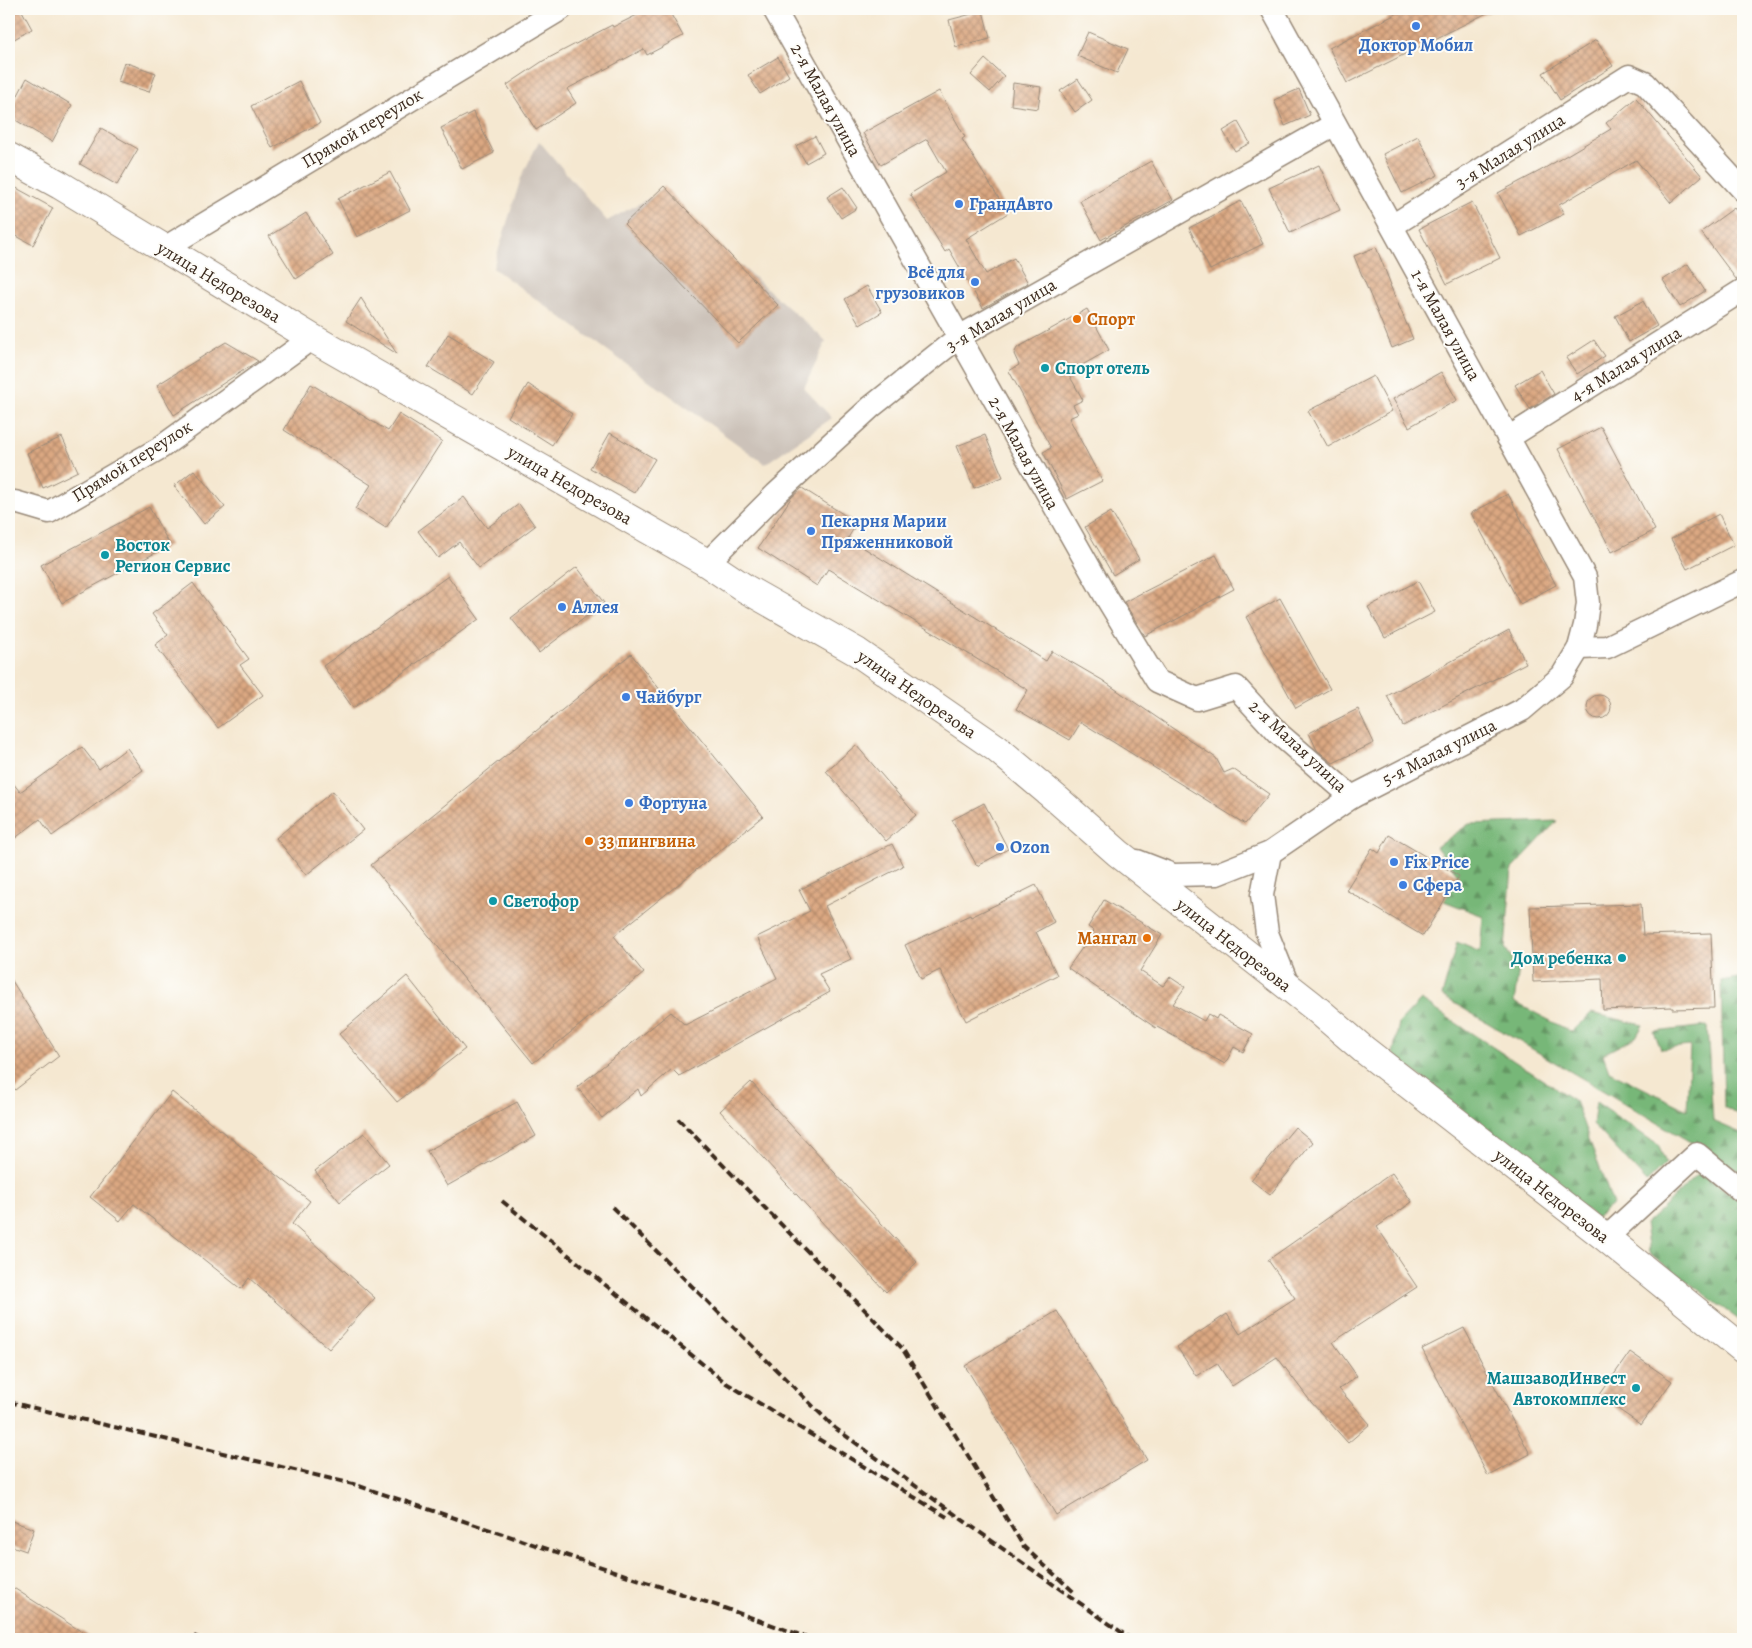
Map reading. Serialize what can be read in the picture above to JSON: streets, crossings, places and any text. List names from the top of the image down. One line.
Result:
{"streets":{"street":["2-я Малая улица","Прямой переулок","3-я Малая улица","улица Недорезова","1-я Малая улица","4-я Малая улица","5-я Малая улица"]},"crossings":[["2-я Малая улица","3-я Малая улица"],["2-я Малая улица","5-я Малая улица"],["Прямой переулок","улица Недорезова"],["3-я Малая улица","улица Недорезова"],["3-я Малая улица","1-я Малая улица"],["улица Недорезова","5-я Малая улица"],["1-я Малая улица","4-я Малая улица"],["1-я Малая улица","5-я Малая улица"]],"places":["Доктор Мобил","ГрандАвто","Всё для грузовиков","Спорт","Спорт отель","Пекарня Марии Пряженниковой","Восток Регион Сервис","Аллея","Чайбург","Фортуна","33 пингвина","Ozon","Fix Price","Сфера","Светофор","Мангал","Дом ребенка","МашзаводИнвест Автокомплекс"]}
